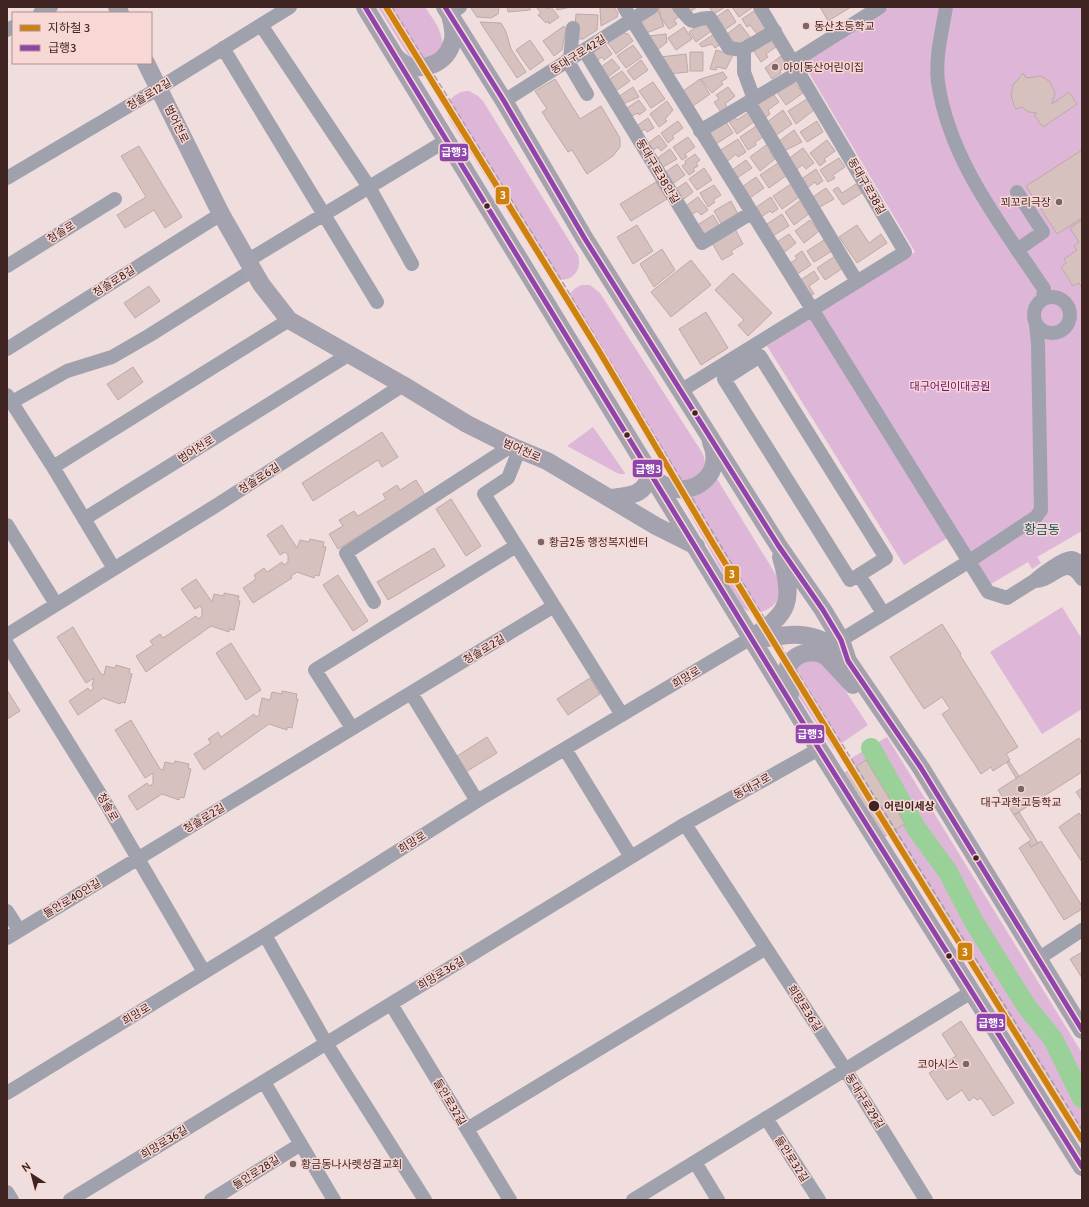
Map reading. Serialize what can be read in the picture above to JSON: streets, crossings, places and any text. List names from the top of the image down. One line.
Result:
{"streets":{"main road":["범어천로"],"street":["동대구로42길","청솔로12길","동대구로38안길","동대구로38길","청솔로","청솔로8길","청솔로6길","청솔로2길","희망로","동대구로","들안로40안길","희망로36길","동대구로29길","들안로32길","들안로28길"]},"crossings":[["동대구로42길","동대구로38안길"],["청솔로12길","범어천로"],["범어천로","청솔로8길"],["범어천로","청솔로6길"],["청솔로","청솔로2길"],["청솔로","희망로"],["청솔로","들안로40안길"],["청솔로2길","들안로40안길"],["동대구로","희망로36길"],["희망로36길","동대구로29길"],["희망로36길","들안로32길"]],"districts":["황금동"],"parks":["대구어린이대공원"],"places":["동산초등학교","아이동산어린이집","꾀꼬리극장","황금2동 행정복지센터","대구과학고등학교","어린이세상","코아시스","황금동나사렛성결교회"],"lines":["metro line 3","transit line 급행3"],"legend":["지하철 3","급행3"],"north":"top left"}
